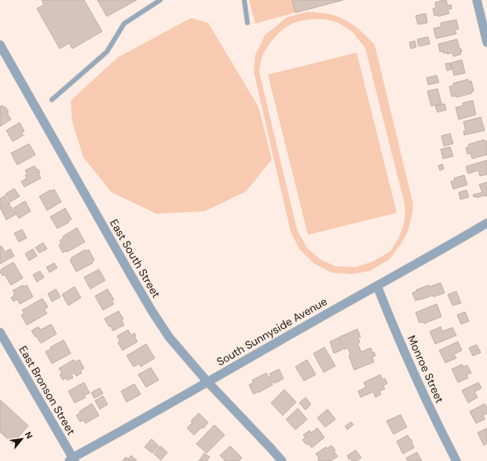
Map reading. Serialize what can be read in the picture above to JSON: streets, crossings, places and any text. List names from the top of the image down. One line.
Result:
{"streets":{"street":["East South Street","South Sunnyside Avenue","Monroe Street","East Bronson Street"]},"crossings":[["East South Street","South Sunnyside Avenue"],["South Sunnyside Avenue","Monroe Street"],["South Sunnyside Avenue","East Bronson Street"]],"north":"top right"}
